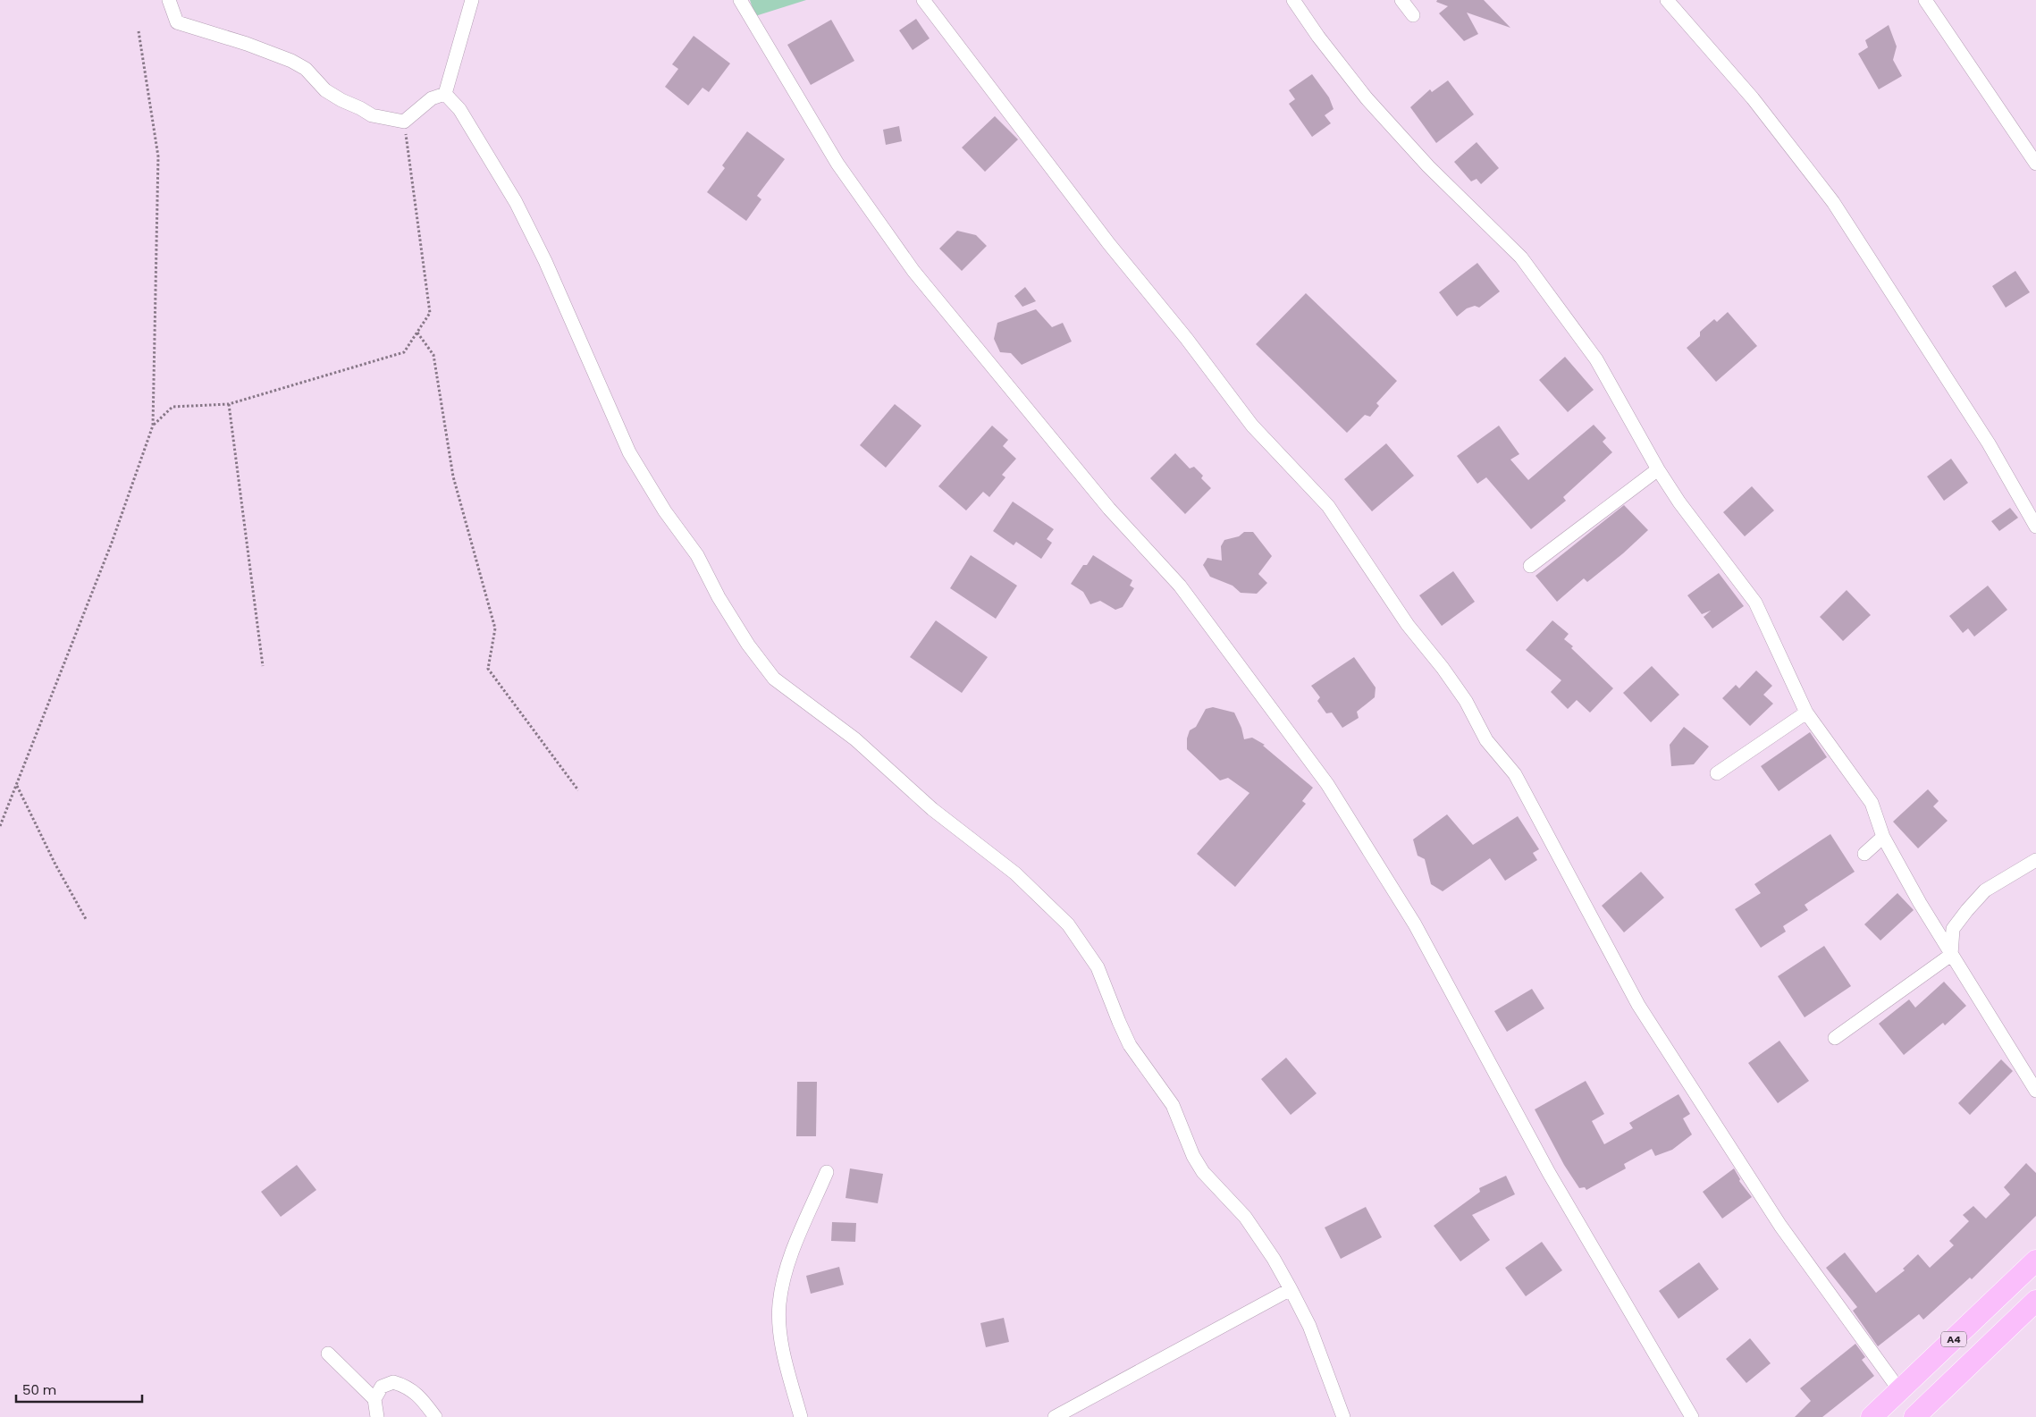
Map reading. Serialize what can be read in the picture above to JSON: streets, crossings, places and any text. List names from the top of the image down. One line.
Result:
{"streets":{"highway":["A4"]},"scale_bar":"50 m"}
